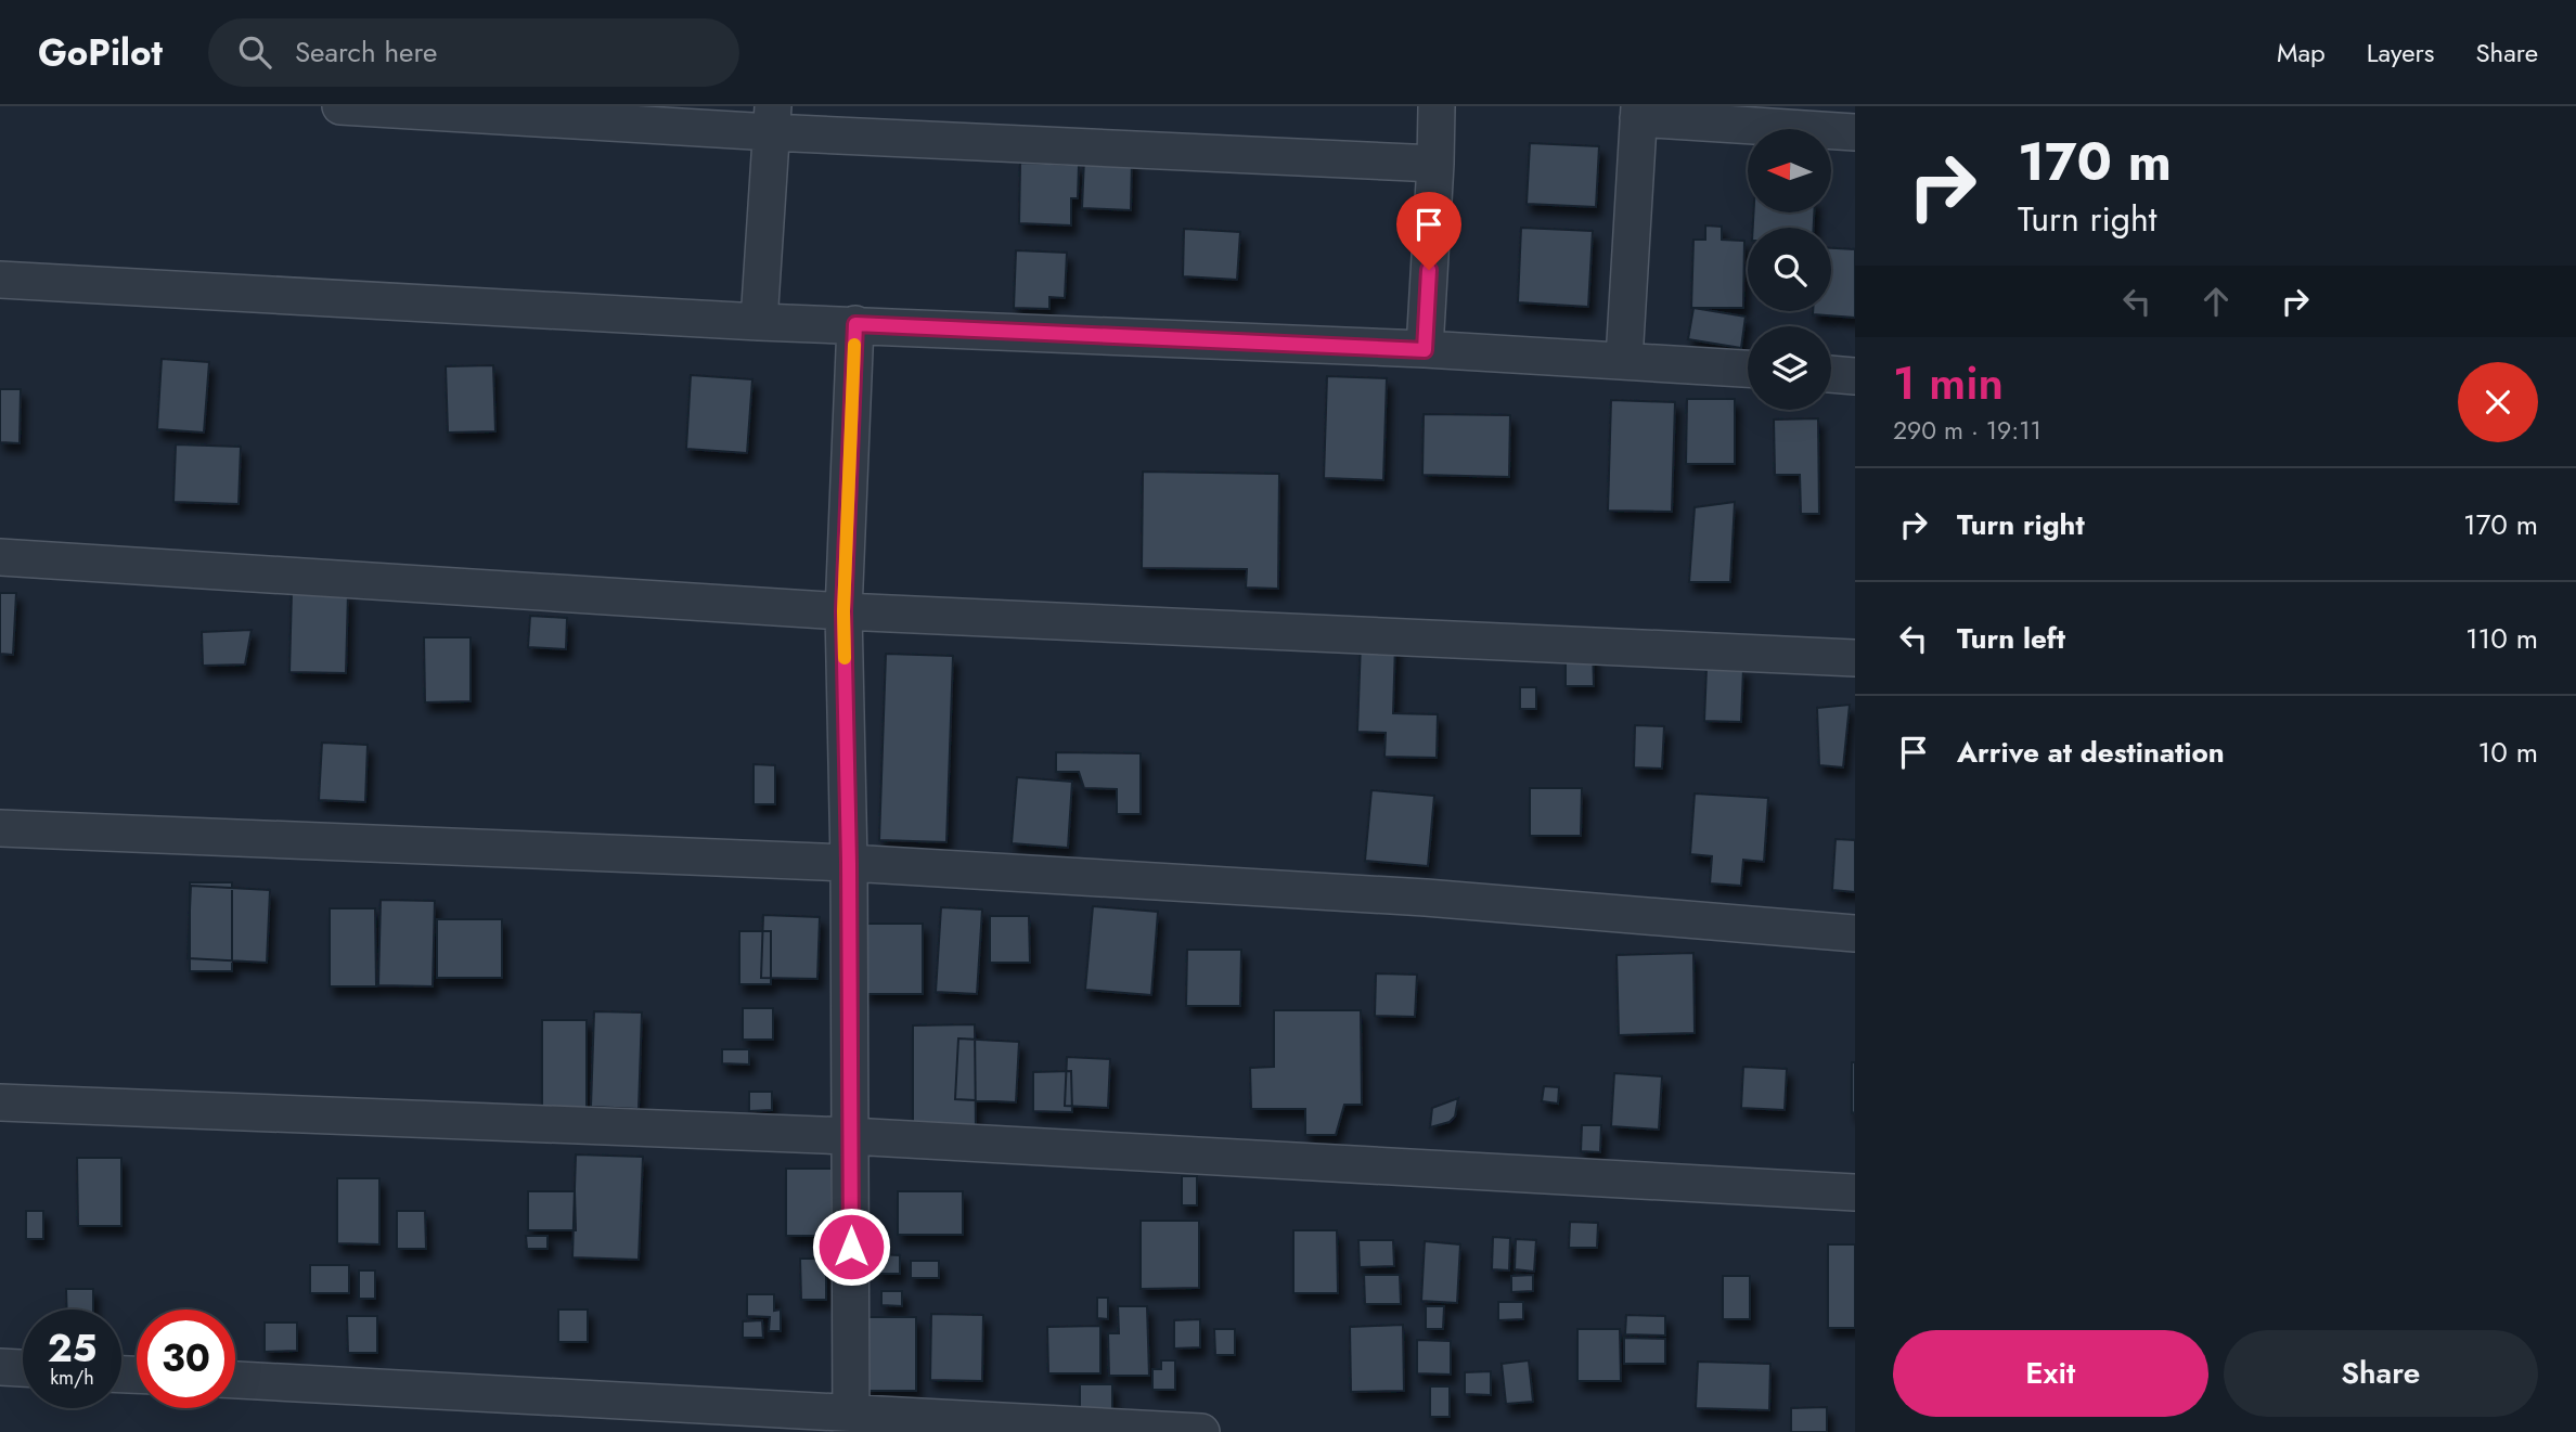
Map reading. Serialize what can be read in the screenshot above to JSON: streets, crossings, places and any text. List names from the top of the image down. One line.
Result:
{"north":"left","page":{"header":"GoPilot","search":"Search here","nav":["Map","Layers","Share"],"turn":["170 m","Turn right"],"heading":["1 min","290 m · 19:11"],"list":[{"name":"Turn right","value":"170 m"},{"name":"Turn left","value":"110 m"},{"name":"Arrive at destination","value":"10 m"}],"speed":"25 km/h","limit":"30","buttons":["Exit","Share"]}}
